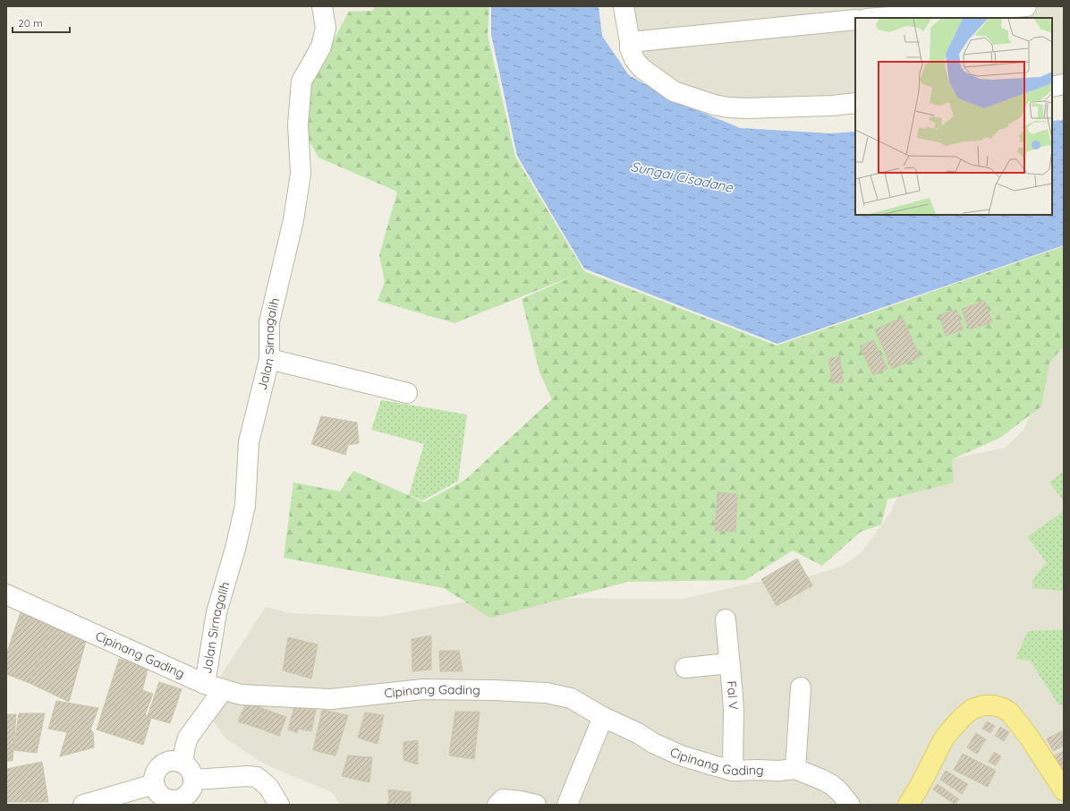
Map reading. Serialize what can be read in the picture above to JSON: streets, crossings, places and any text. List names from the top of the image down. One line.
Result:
{"streets":{"street":["Jalan Sirnagalih","Cipinang Gading","Fal V"]},"crossings":[["Jalan Sirnagalih","Cipinang Gading"],["Cipinang Gading","Fal V"]],"water":["Sungai Cisadane"],"scale_bar":"20 m"}
